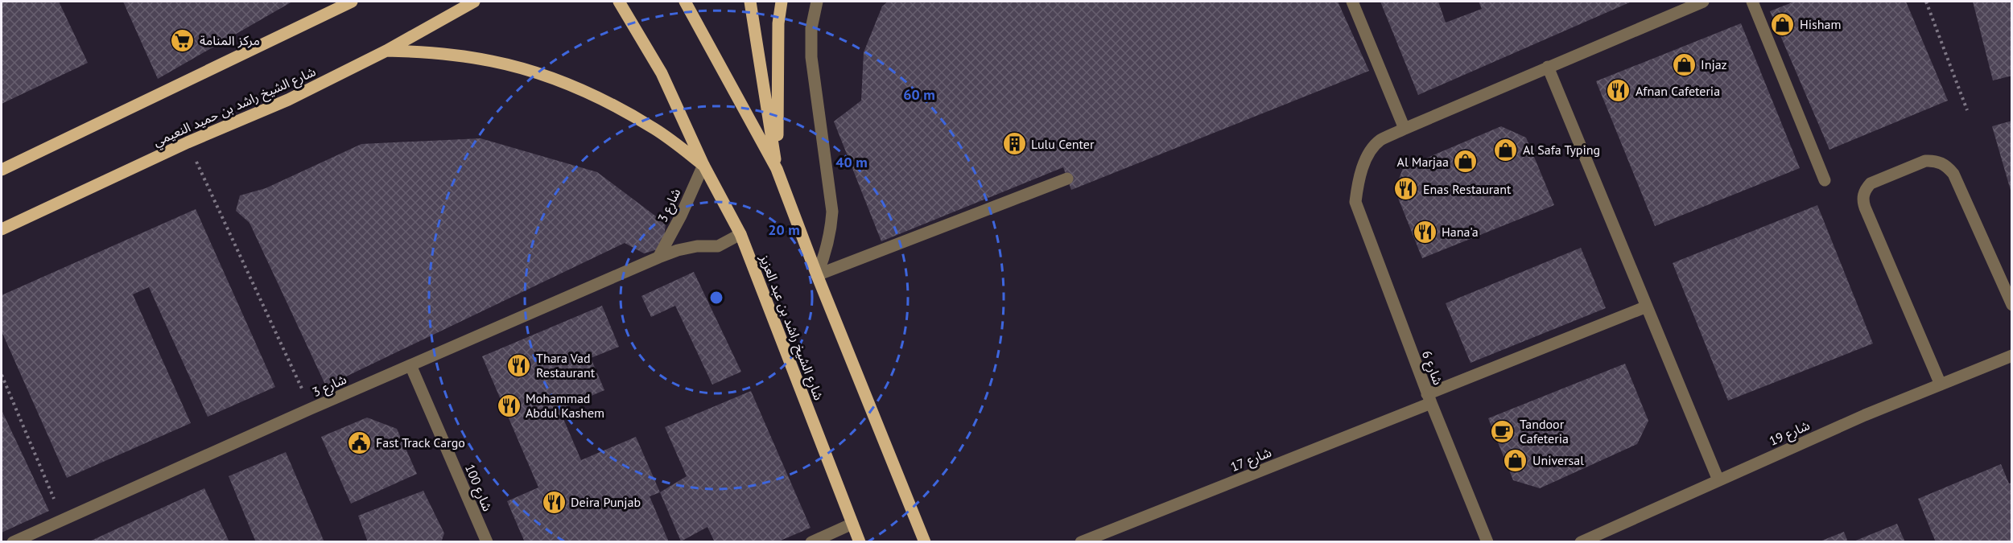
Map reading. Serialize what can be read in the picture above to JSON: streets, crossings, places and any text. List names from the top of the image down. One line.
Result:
{"streets":{"main road":["شارع الشيخ راشد بن حميد النعيمي","شارع الشيخ راشد بن عبد العزيز"],"street":["شارع 3","شارع 6","شارع 19","شارع 17","شارع 100"]},"crossings":[["شارع 3","شارع الشيخ راشد بن عبد العزيز"],["شارع 3","شارع 100"],["شارع 6","شارع 17"]],"places":{"shop":["Hisham","Injaz","Al Safa Typing","Al Marjaa","Universal"],"supermarket":["مركز المنامة"],"restaurant":["Afnan Cafeteria","Enas Restaurant","Hana'a","Thara Vad Restaurant","Mohammad Abdul Kashem","Deira Punjab"],"building":["Lulu Center"],"cafe":["Tandoor Cafeteria"],"public building":["Fast Track Cargo"]},"rings":["60 m","40 m","20 m"]}
